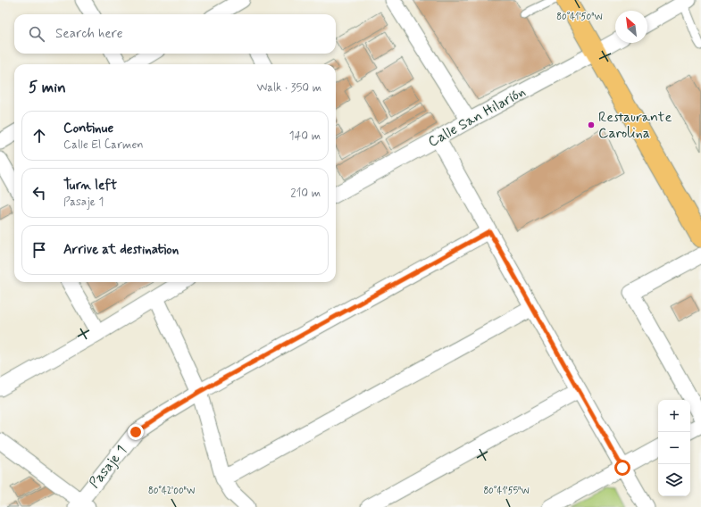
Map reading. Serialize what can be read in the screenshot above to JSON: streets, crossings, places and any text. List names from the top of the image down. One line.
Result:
{"streets":{"street":["Calle San Hilarión","Pasaje 1"]},"places":["Restaurante Carolina"],"north":"top left","page":{"search":"Search here","heading":["5 min","Walk · 350 m"],"list":[["Continue","Calle El Carmen","140 m"],["Turn left","Pasaje 1","210 m"],"Arrive at destination"],"map_buttons":["+","−"]},"coordinates":["80°41'50\"W","80°42'00\"W","80°41'55\"W"]}
